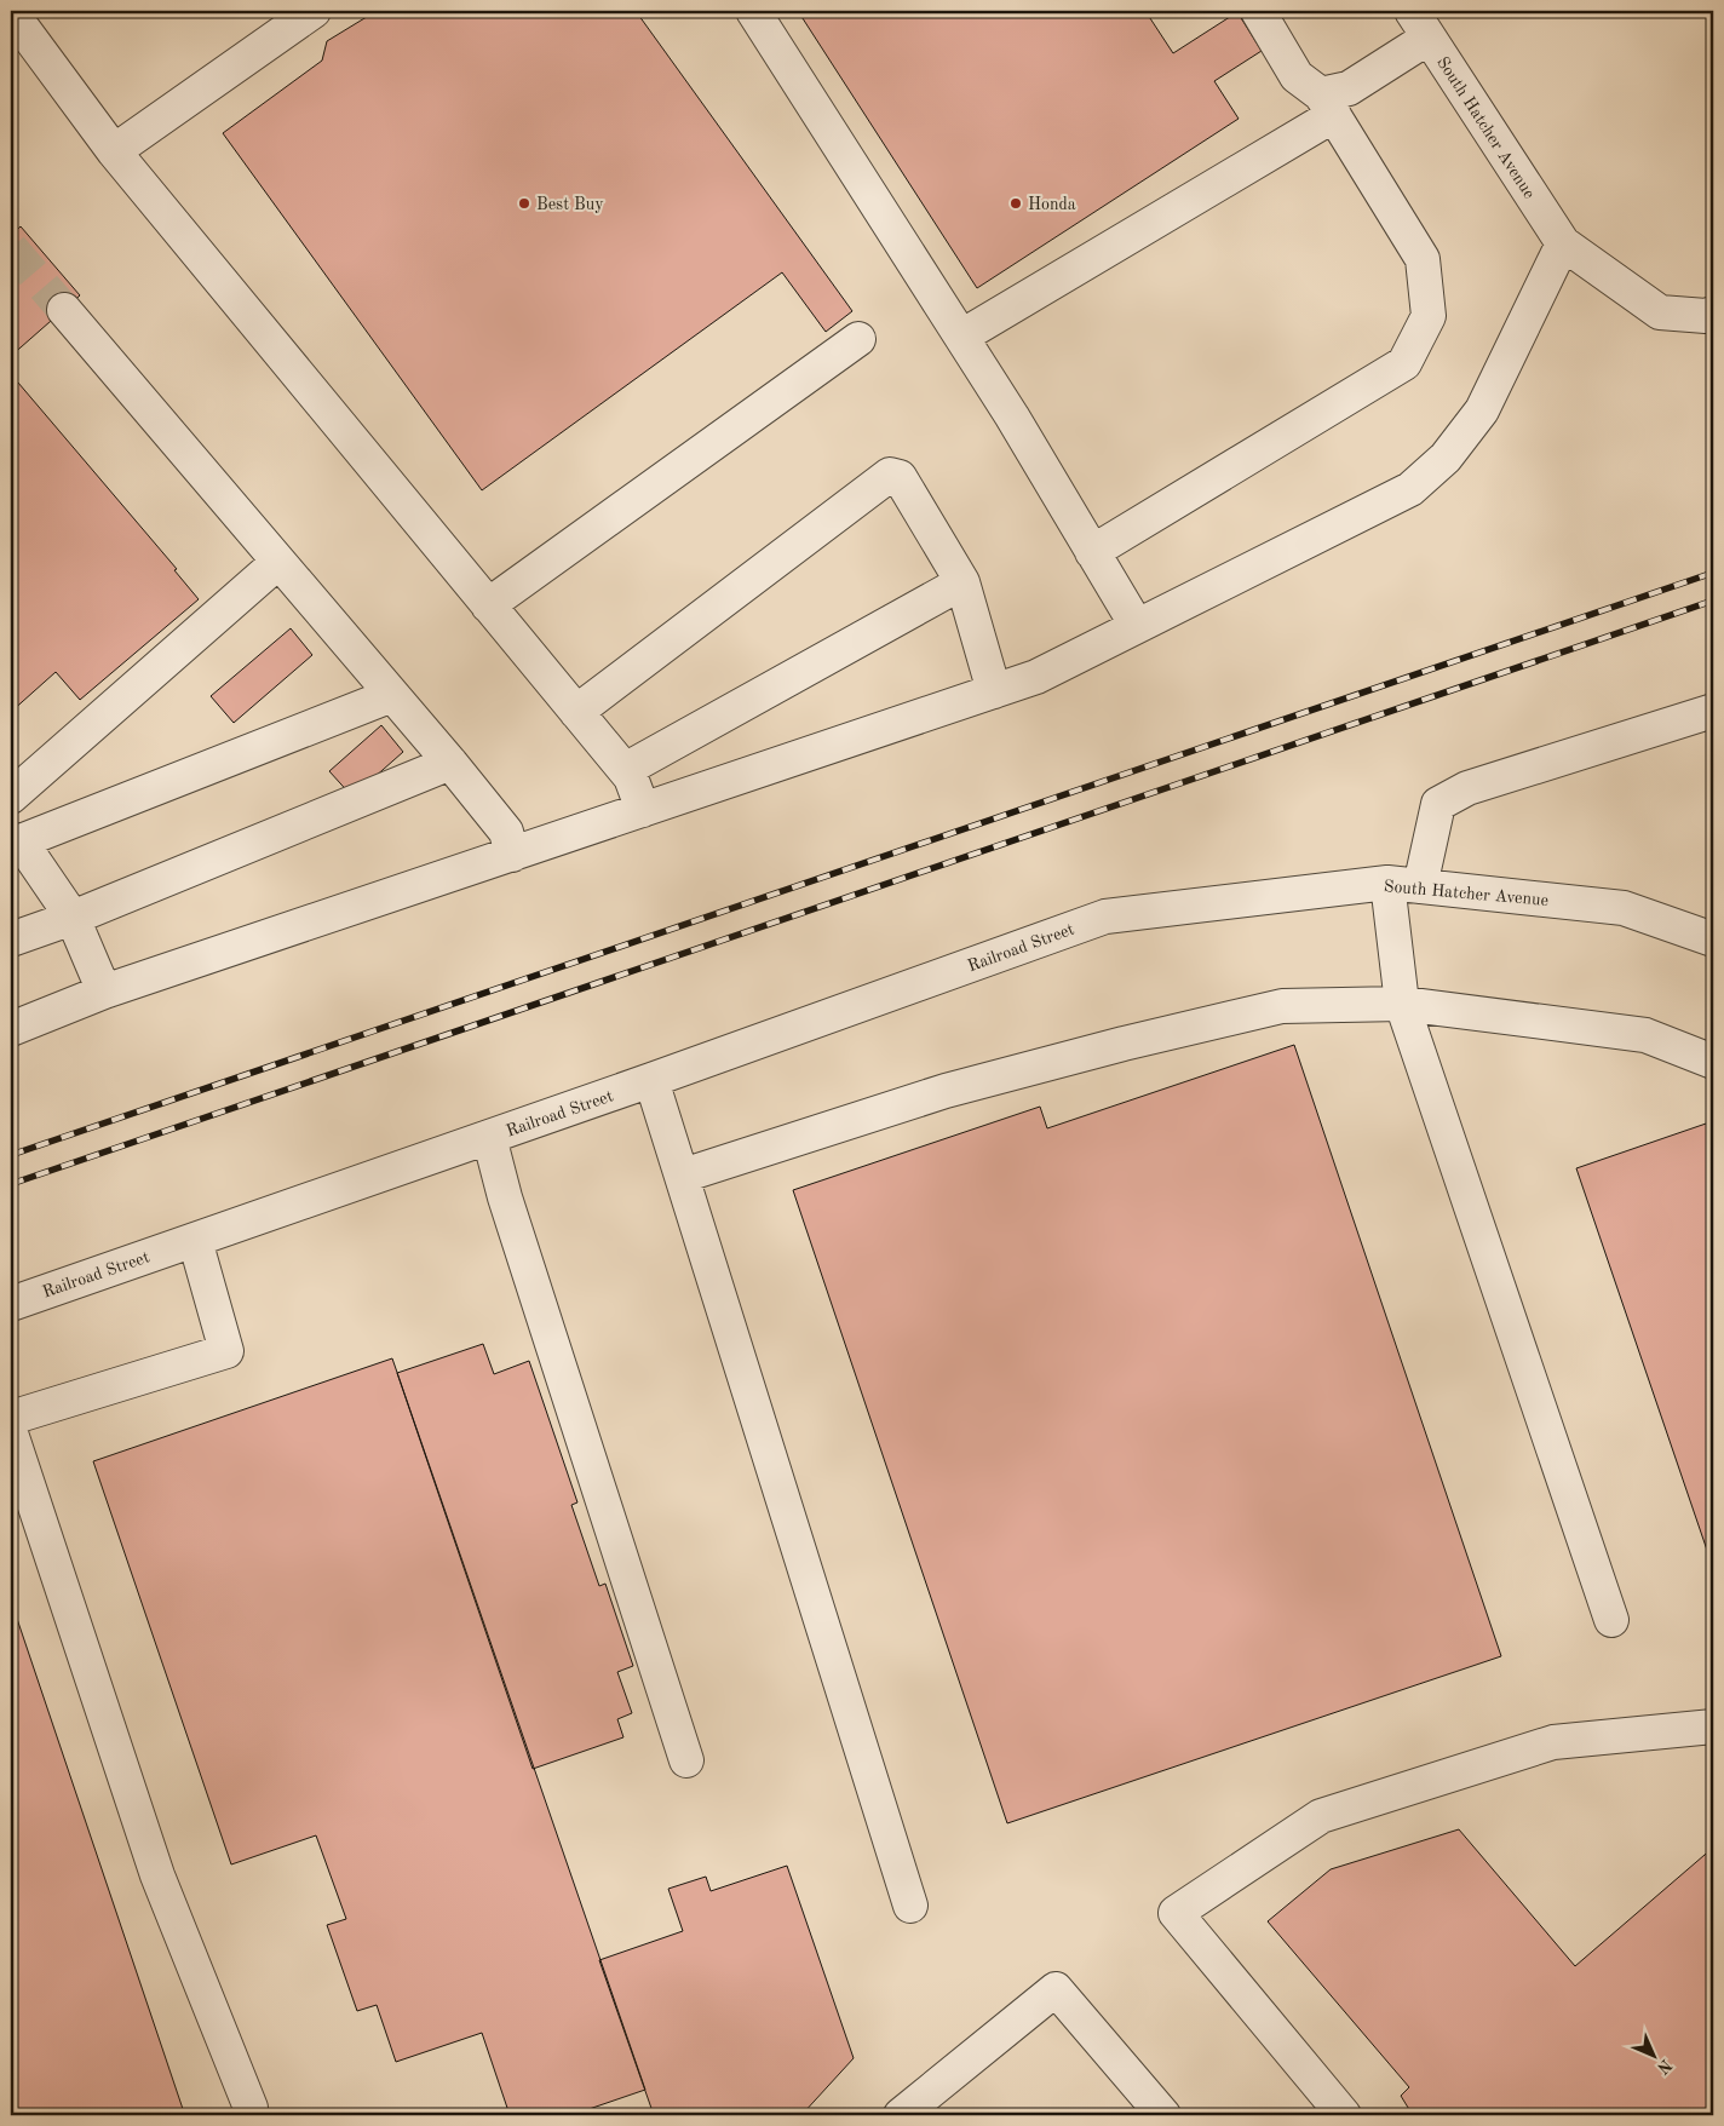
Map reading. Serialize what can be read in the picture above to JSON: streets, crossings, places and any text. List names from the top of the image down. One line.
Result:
{"streets":{"street":["South Hatcher Avenue","Railroad Street"]},"crossings":[["South Hatcher Avenue","Railroad Street"]],"places":["Best Buy","Honda"],"north":"bottom right"}
